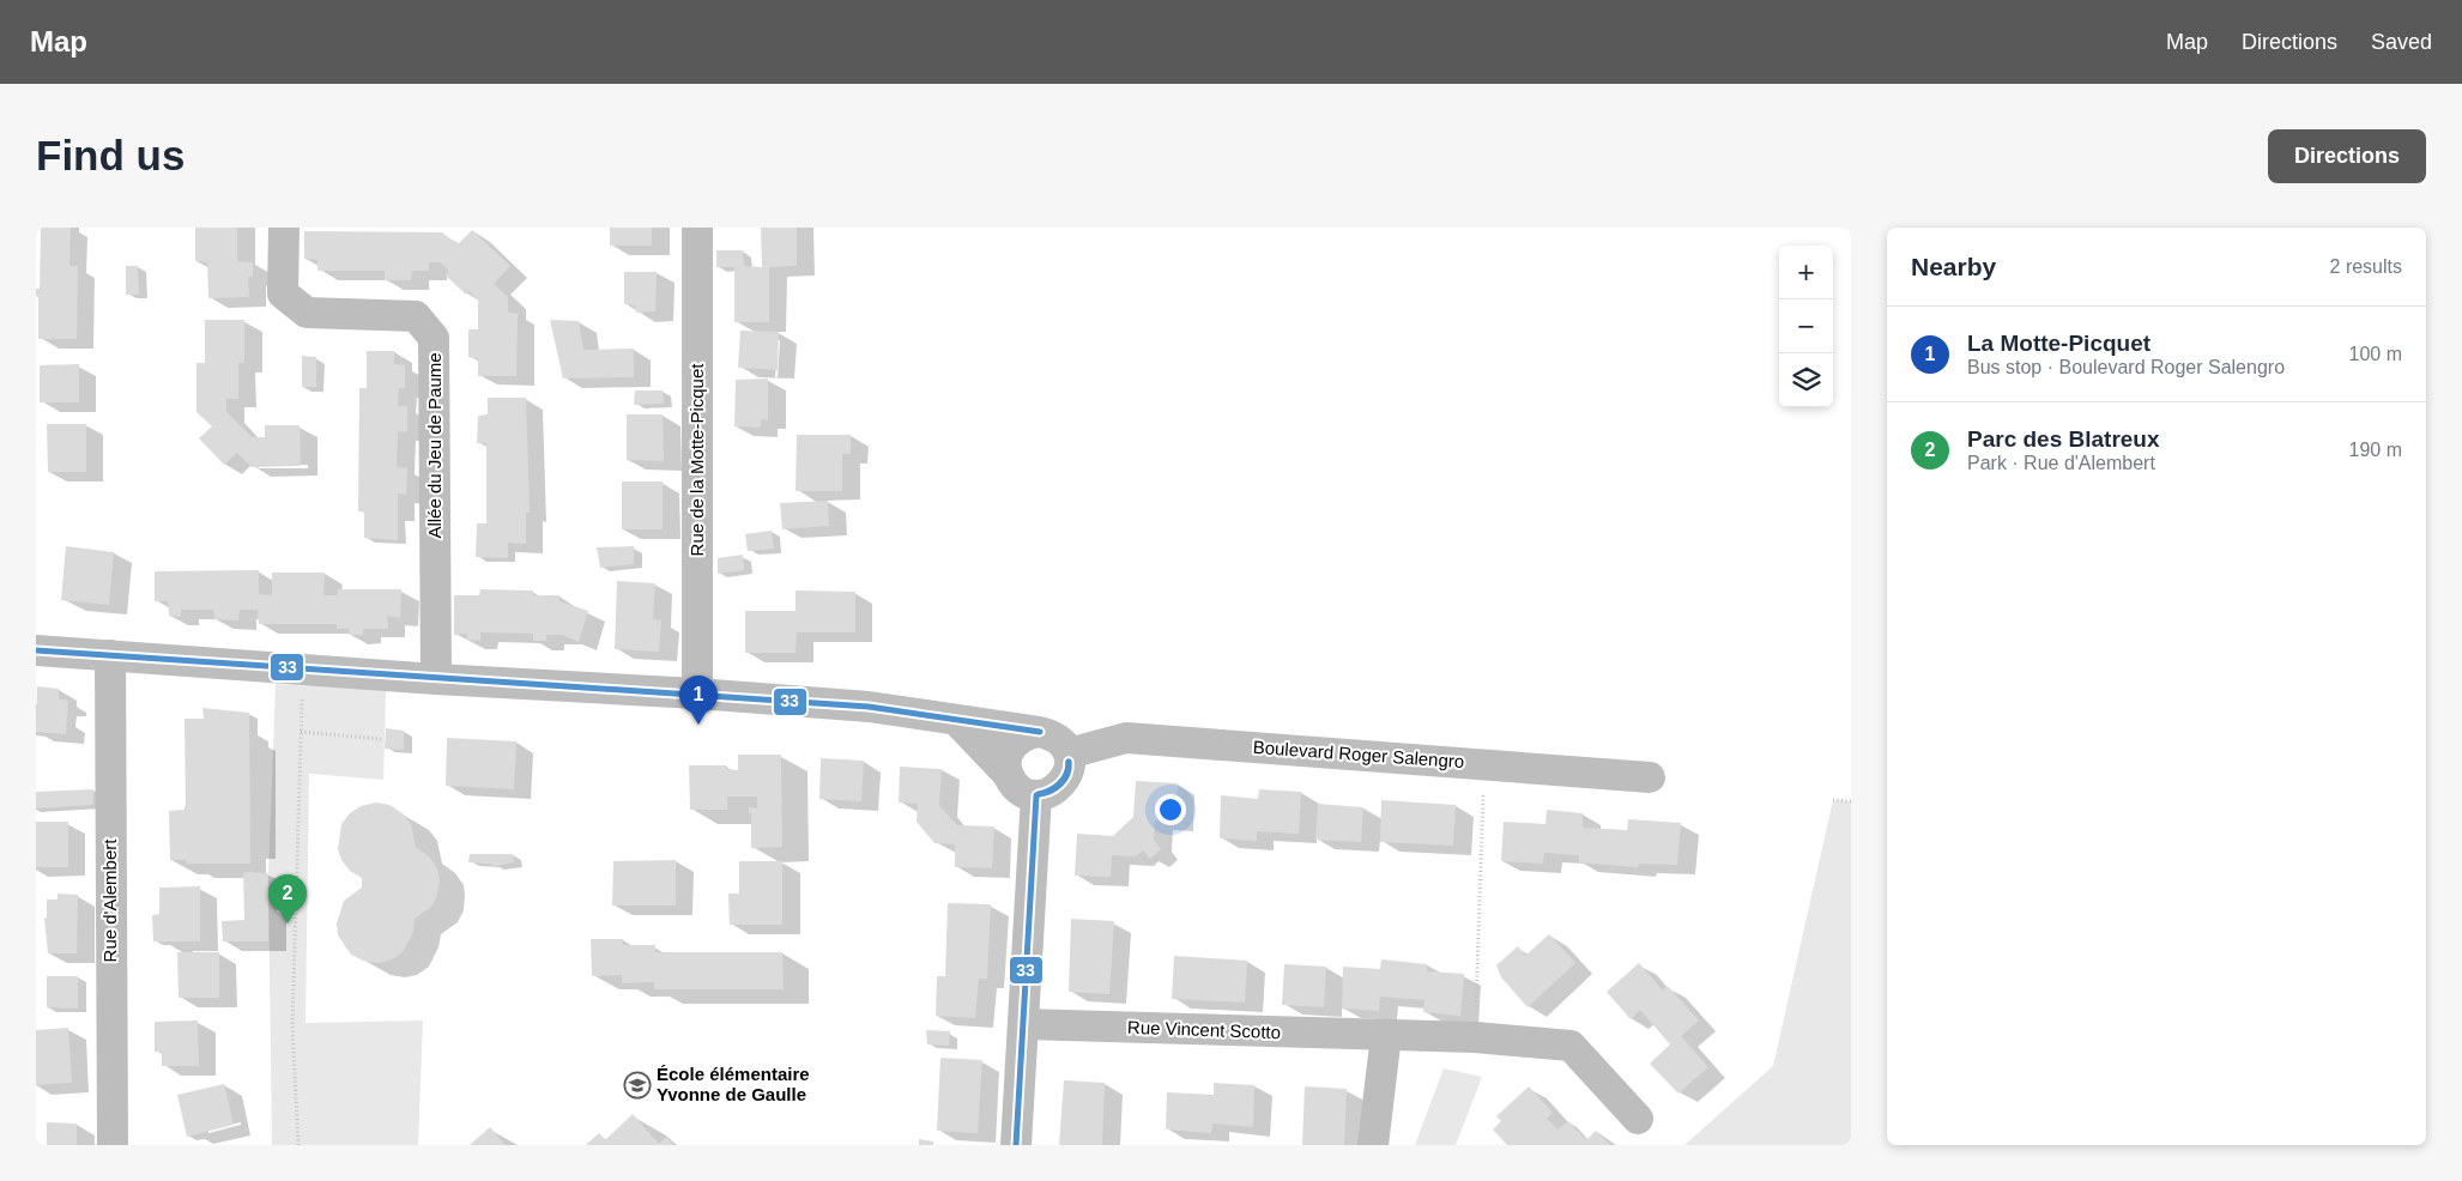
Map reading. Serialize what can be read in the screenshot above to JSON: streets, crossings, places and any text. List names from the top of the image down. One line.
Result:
{"streets":{"street":["Allée du Jeu de Paume","Rue de la Motte-Picquet","Boulevard Roger Salengro","Rue d'Alembert","Rue Vincent Scotto"]},"places":{"school or university":["École élémentaire Yvonne de Gaulle"]},"lines":["transit line 33"],"page":{"header":"Map","nav":["Map","Directions","Saved"],"buttons":"Directions","title":"Find us","heading":["Nearby","2 results"],"map_buttons":["+","−"],"list":[{"mark":"1","name":"La Motte-Picquet","note":"Bus stop · Boulevard Roger Salengro","value":"100 m"},{"mark":"2","name":"Parc des Blatreux","note":"Park · Rue d'Alembert","value":"190 m"}],"pins":["1","2"]}}
